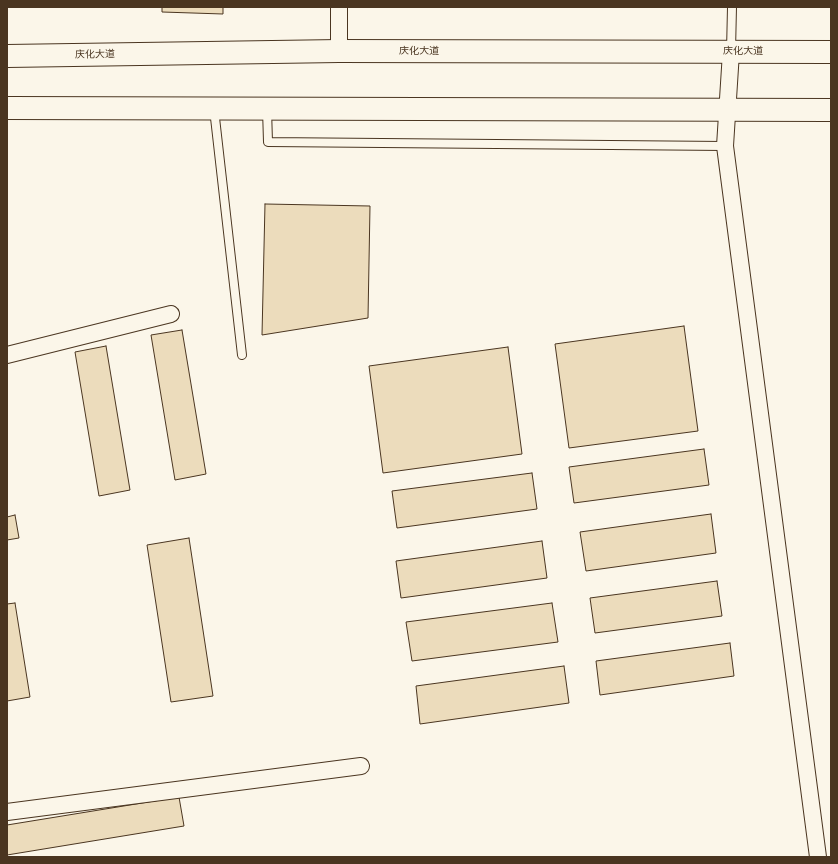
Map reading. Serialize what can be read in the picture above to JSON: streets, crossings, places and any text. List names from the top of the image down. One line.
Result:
{"streets":{"highway":["庆化大道"]}}
